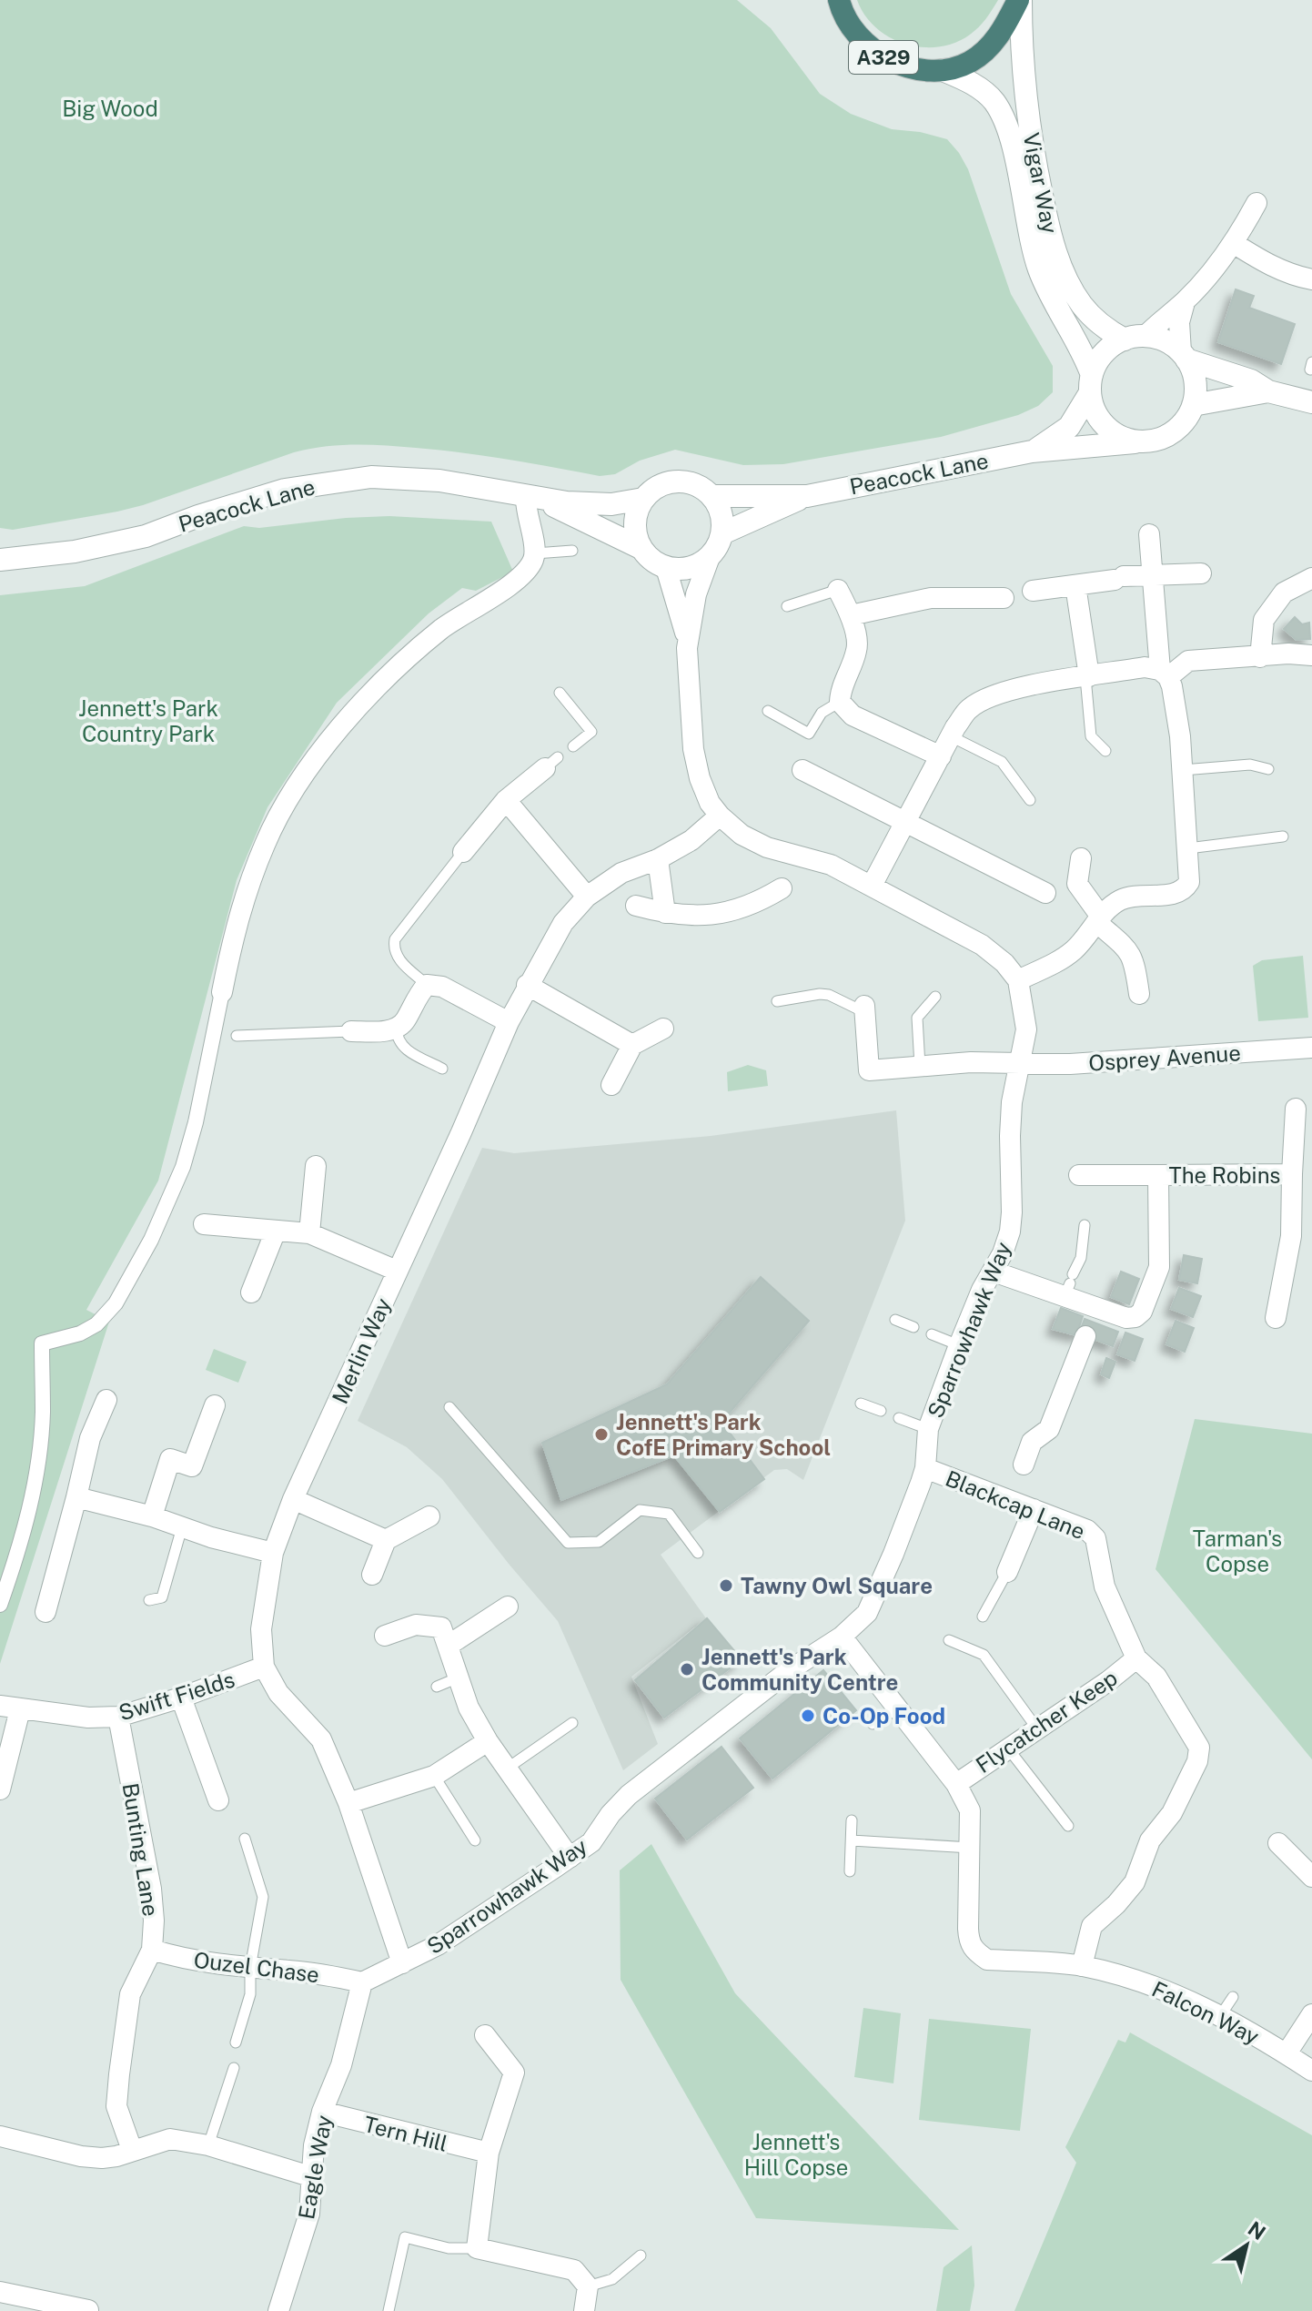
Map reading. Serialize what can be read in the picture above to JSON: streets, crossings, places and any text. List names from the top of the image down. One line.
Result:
{"streets":{"highway":["A329"],"street":["Vigar Way","Peacock Lane","Osprey Avenue","The Robins","Sparrowhawk Way","Merlin Way","Blackcap Lane","Swift Fields","Flycatcher Keep","Bunting Lane","Ouzel Chase","Falcon Way","Tern Hill","Eagle Way"]},"crossings":[["A329","Vigar Way"],["Vigar Way","Peacock Lane"],["Osprey Avenue","Sparrowhawk Way"],["The Robins","Sparrowhawk Way"],["Sparrowhawk Way","Merlin Way"],["Sparrowhawk Way","Blackcap Lane"],["Sparrowhawk Way","Ouzel Chase"],["Sparrowhawk Way","Falcon Way"],["Sparrowhawk Way","Eagle Way"],["Merlin Way","Swift Fields"],["Blackcap Lane","Flycatcher Keep"],["Blackcap Lane","Falcon Way"],["Swift Fields","Bunting Lane"],["Flycatcher Keep","Falcon Way"],["Bunting Lane","Ouzel Chase"],["Ouzel Chase","Eagle Way"],["Tern Hill","Eagle Way"]],"parks":["Big Wood","Jennett's Park Country Park","Tarman's Copse","Jennett's Hill Copse"],"places":["Jennett's Park CofE Primary School","Tawny Owl Square","Jennett's Park Community Centre","Co-Op Food"],"north":"top right"}
